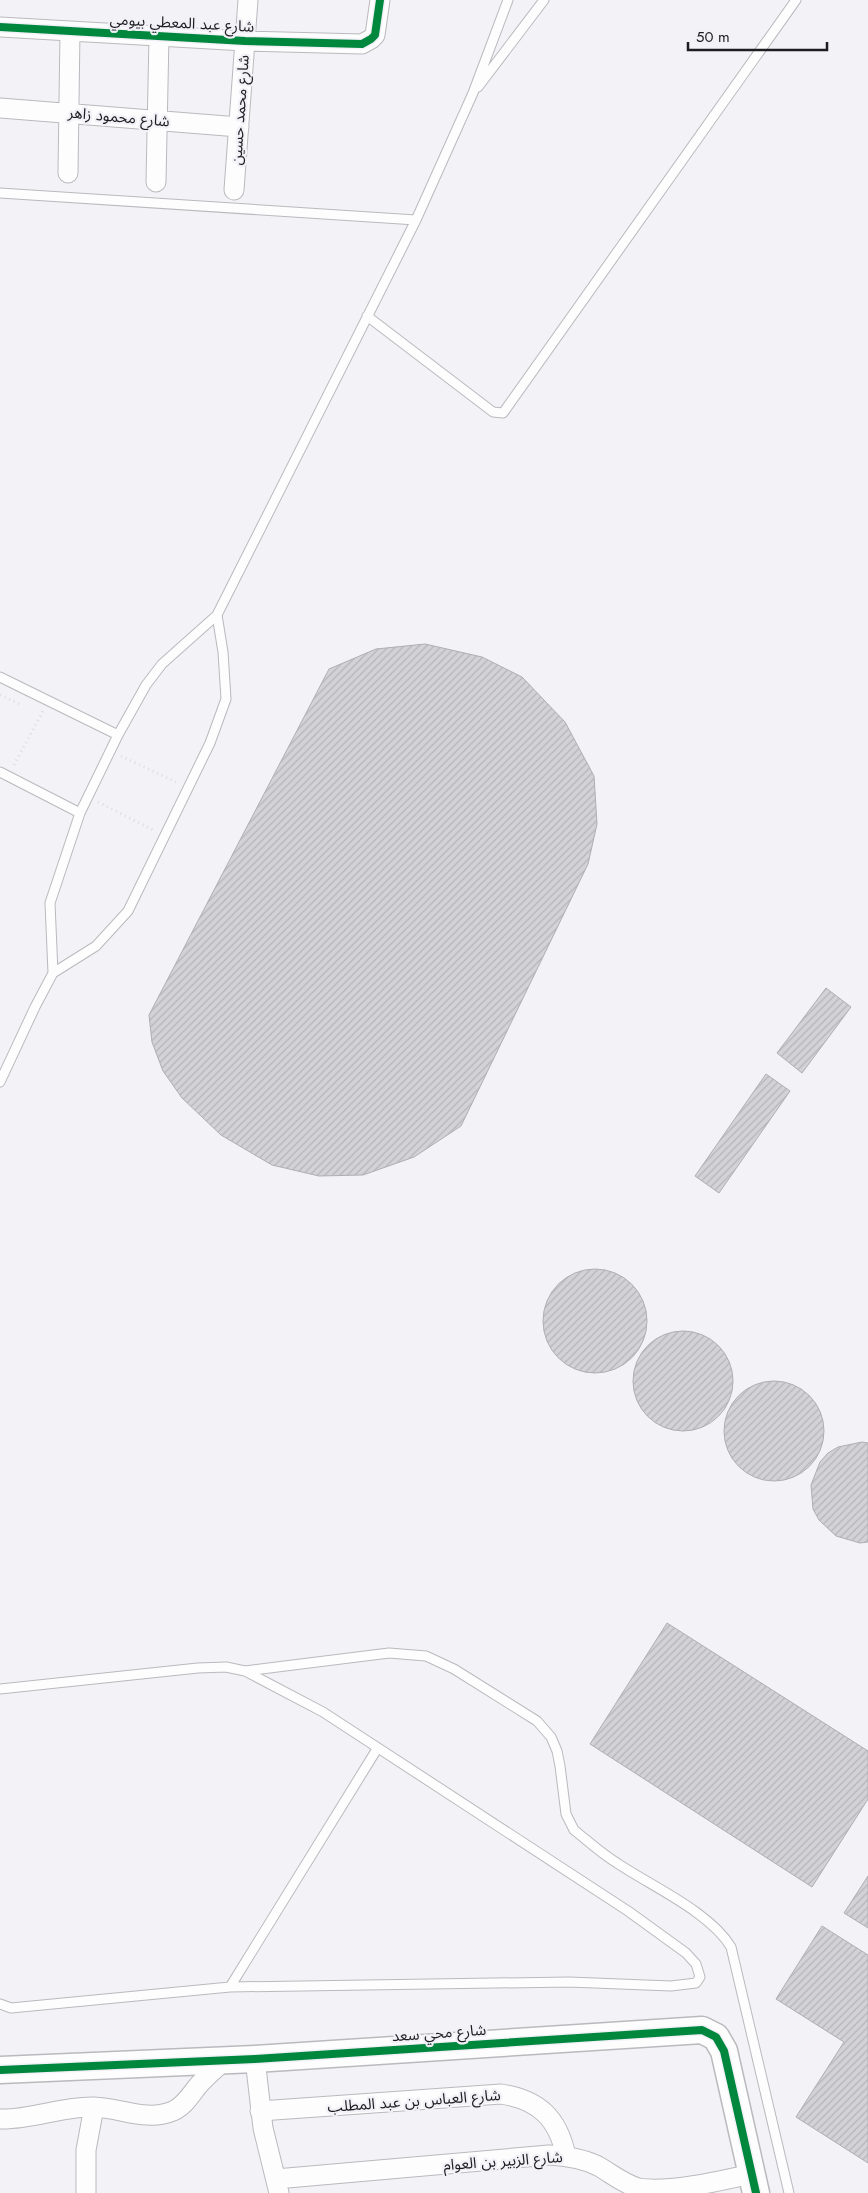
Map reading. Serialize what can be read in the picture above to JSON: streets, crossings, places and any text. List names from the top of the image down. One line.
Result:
{"streets":{"street":["شارع عبد المعطي بيومي","شارع محمد حسين","شارع محمود زاهر","شارع محي سعد","شارع العباس بن عبد المطلب","شارع الزبير بن العوام"]},"crossings":[["شارع عبد المعطي بيومي","شارع محمد حسين"],["شارع محمد حسين","شارع محمود زاهر"],["شارع محي سعد","شارع الزبير بن العوام"],["شارع العباس بن عبد المطلب","شارع الزبير بن العوام"]],"scale_bar":"50 m"}
